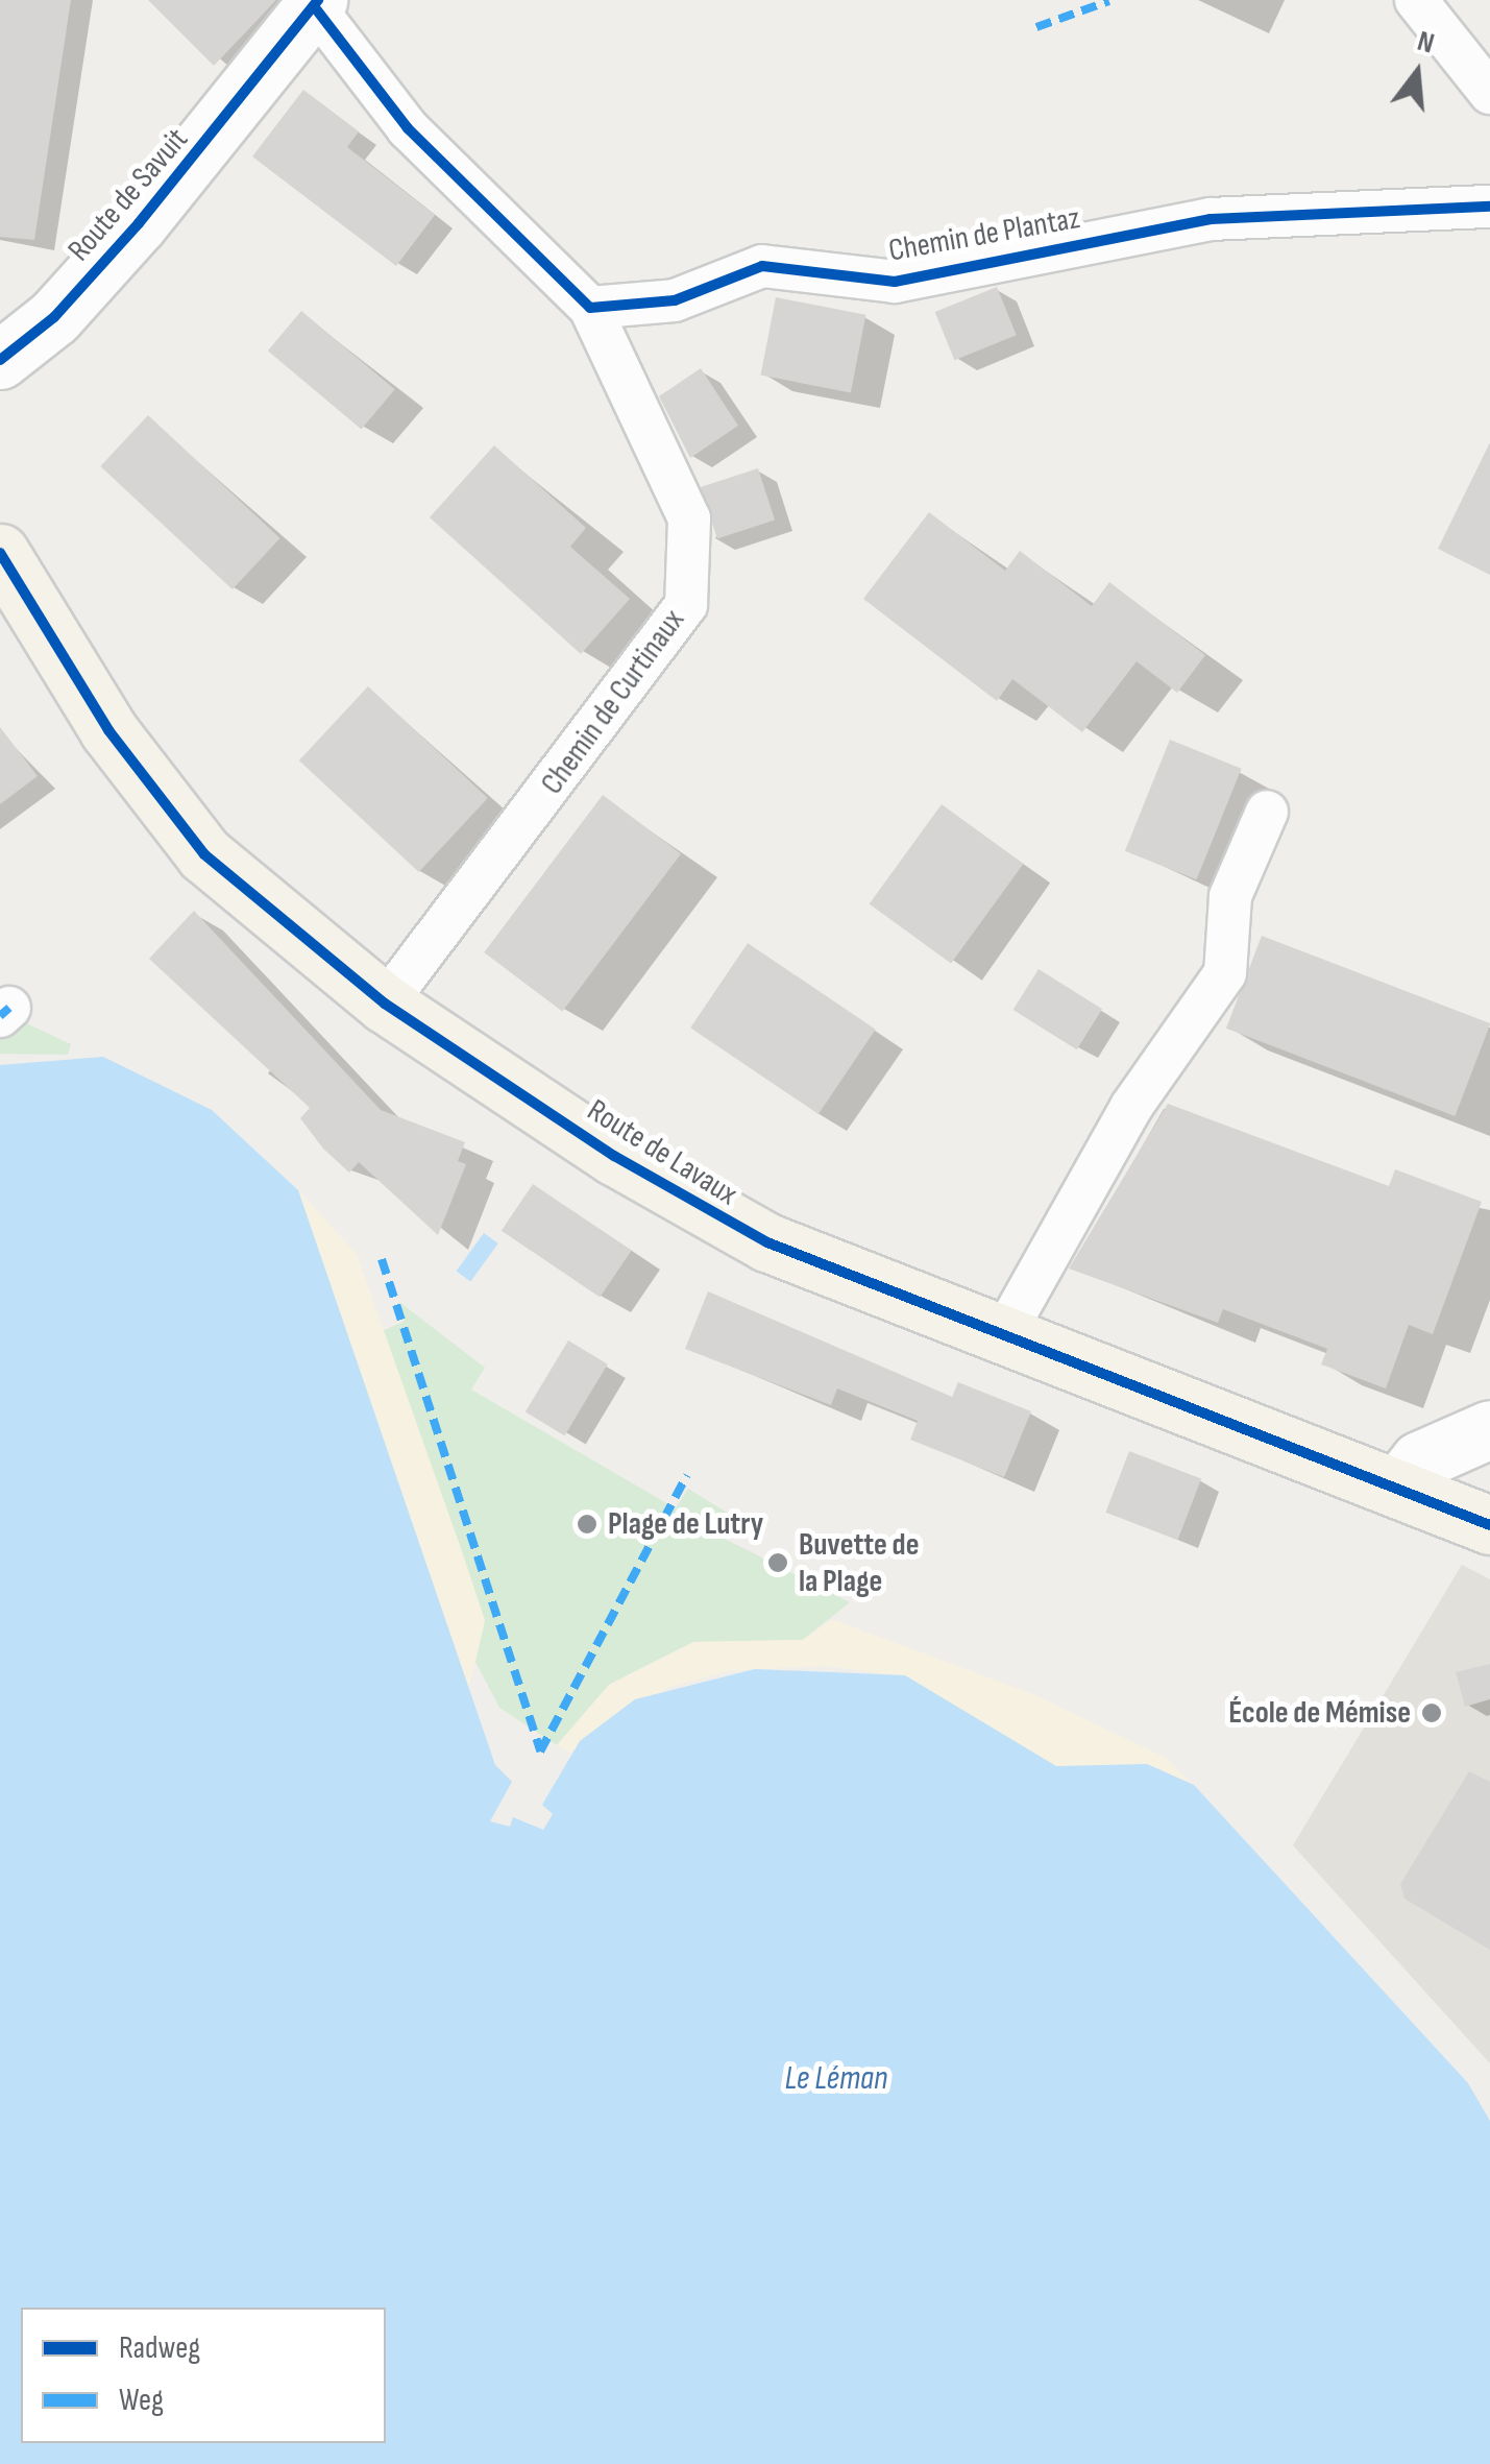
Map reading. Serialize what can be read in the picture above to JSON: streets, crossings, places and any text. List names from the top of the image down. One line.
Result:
{"streets":{"main road":["Route de Lavaux"],"street":["Route de Savuit","Chemin de Plantaz","Chemin de Curtinaux"]},"crossings":[["Chemin de Plantaz","Chemin de Curtinaux"],["Chemin de Curtinaux","Route de Lavaux"]],"water":["Le Léman"],"places":["Plage de Lutry","Buvette de la Plage","École de Mémise"],"legend":["Radweg","Weg"],"north":"top"}
